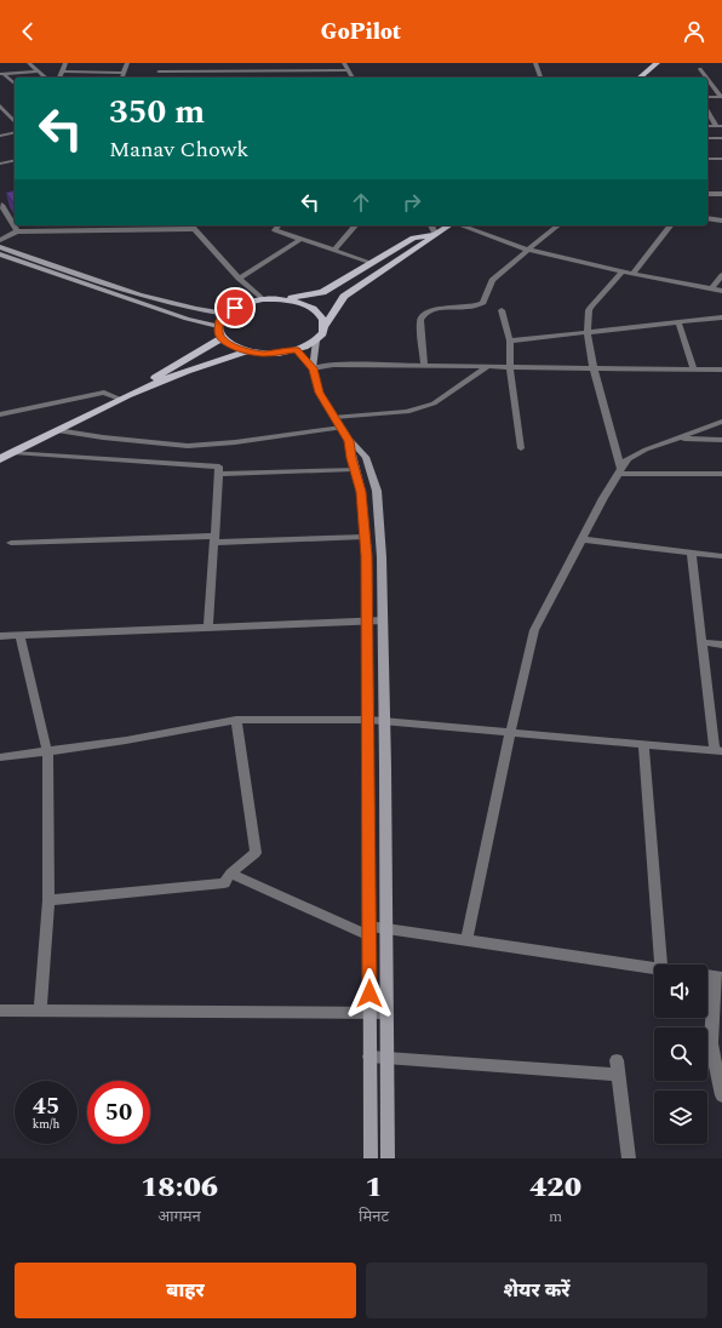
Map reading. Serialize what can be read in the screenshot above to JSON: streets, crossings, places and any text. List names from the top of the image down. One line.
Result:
{"page":{"header":"GoPilot","turn":["350 m","Manav Chowk"],"speed":"45 km/h","limit":"50","eta":["18:06","आगमन","1","मिनट","420","m"],"buttons":["बाहर","शेयर करें"]}}
